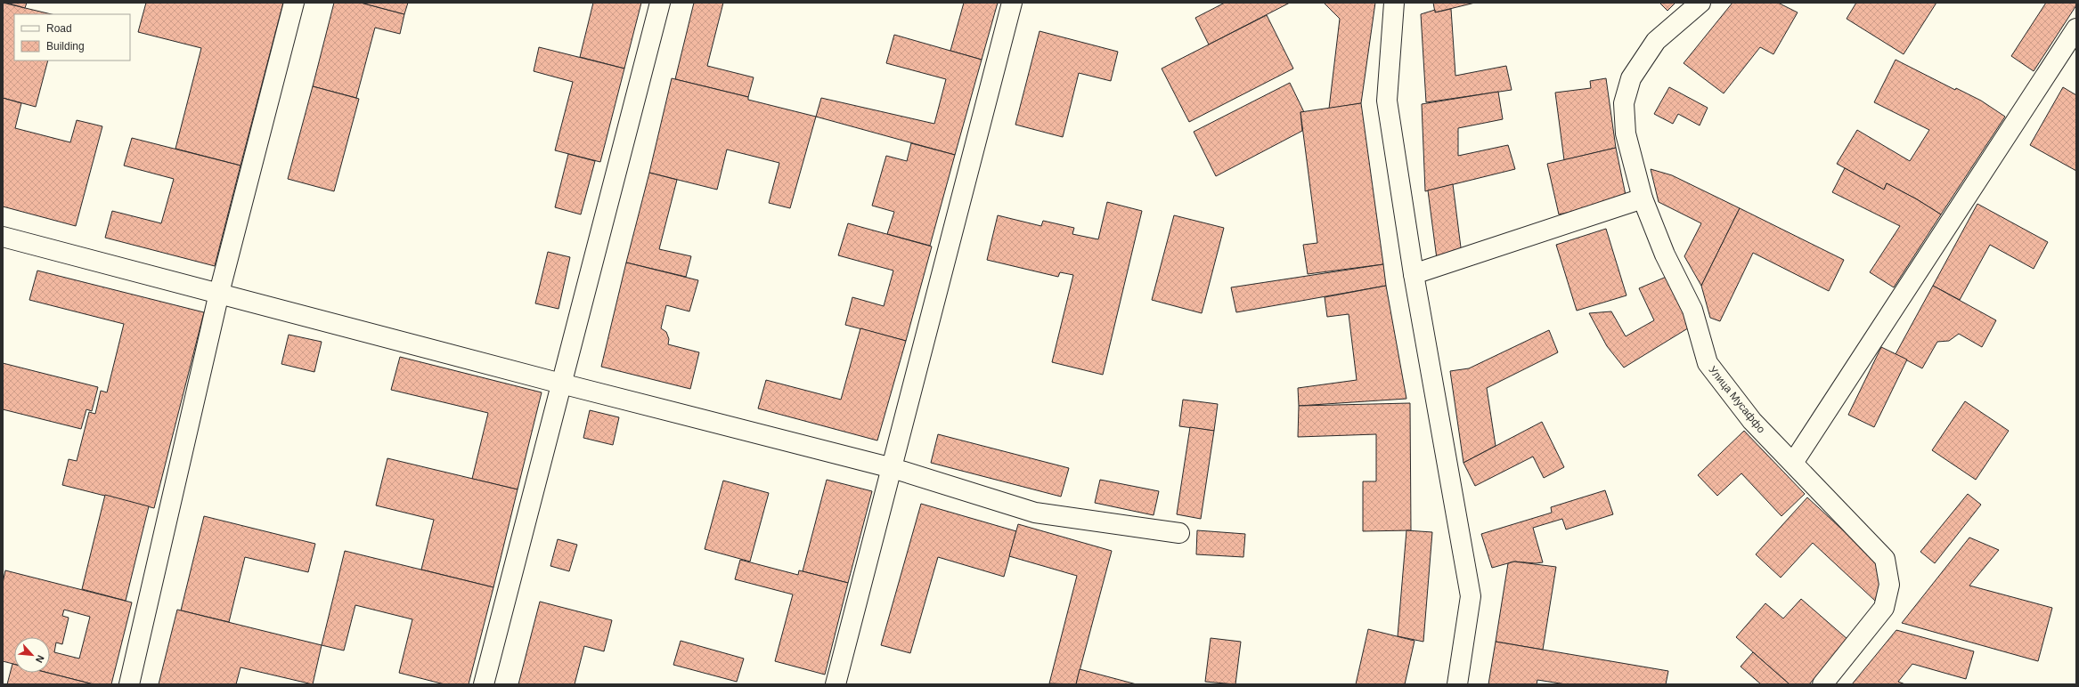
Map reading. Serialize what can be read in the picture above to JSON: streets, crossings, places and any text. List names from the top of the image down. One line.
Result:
{"streets":{"street":["Улица Mусаффо"]},"legend":["Road","Building"],"north":"bottom right"}
